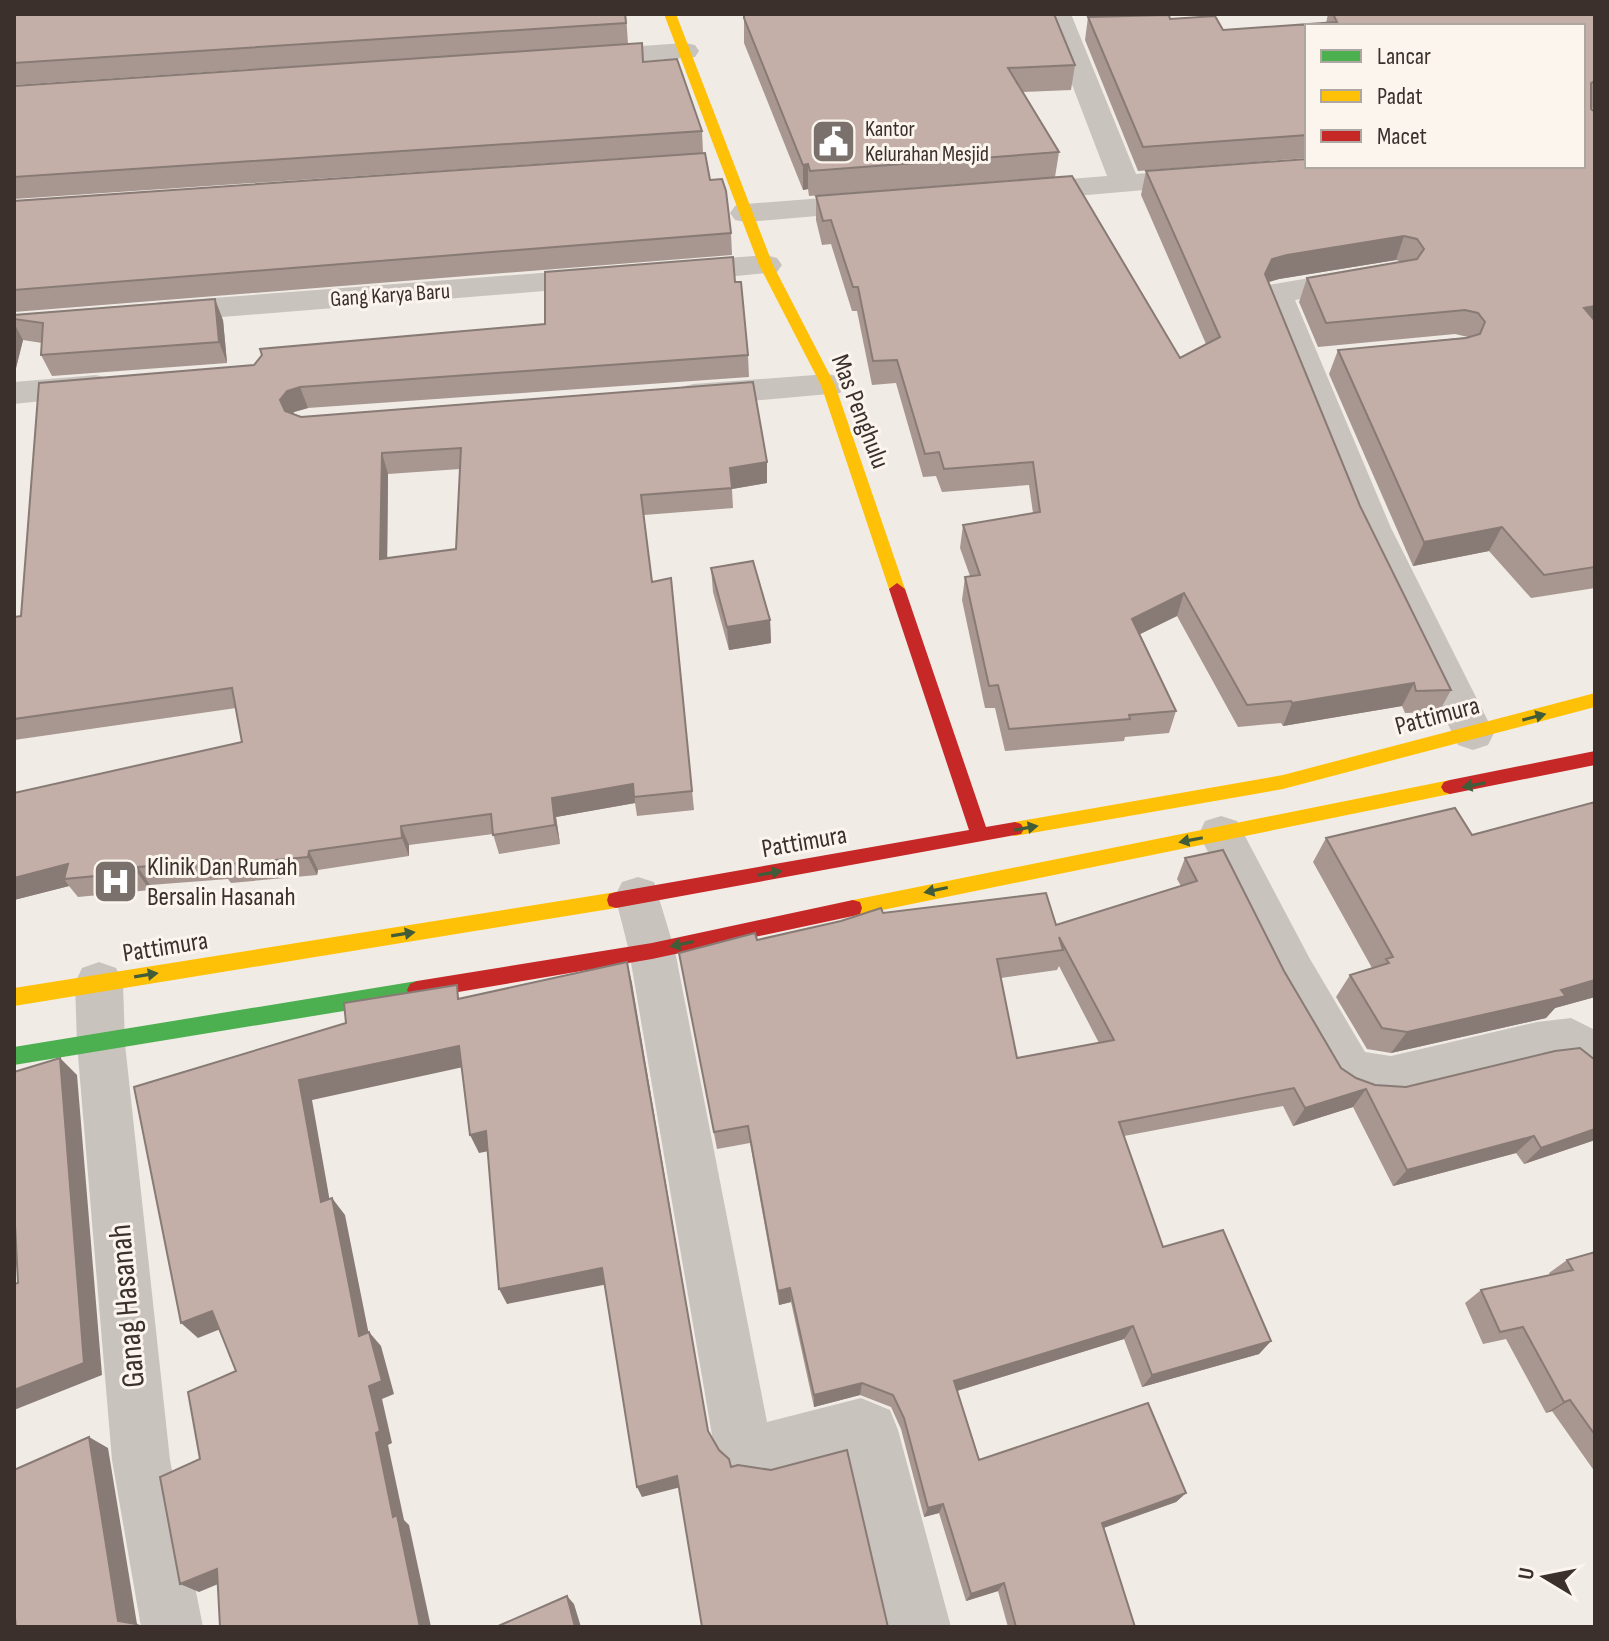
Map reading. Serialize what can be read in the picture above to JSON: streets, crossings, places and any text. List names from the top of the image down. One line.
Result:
{"streets":{"main road":["Mas Penghulu","Pattimura"],"street":["Gang Karya Baru","Ganag Hasanah"]},"crossings":[["Gang Karya Baru","Mas Penghulu"],["Mas Penghulu","Pattimura"],["Pattimura","Ganag Hasanah"]],"places":{"public building":["Kantor Kelurahan Mesjid"],"hospital":["Klinik Dan Rumah Bersalin Hasanah"]},"legend":["Lancar","Padat","Macet"],"north":"left"}
